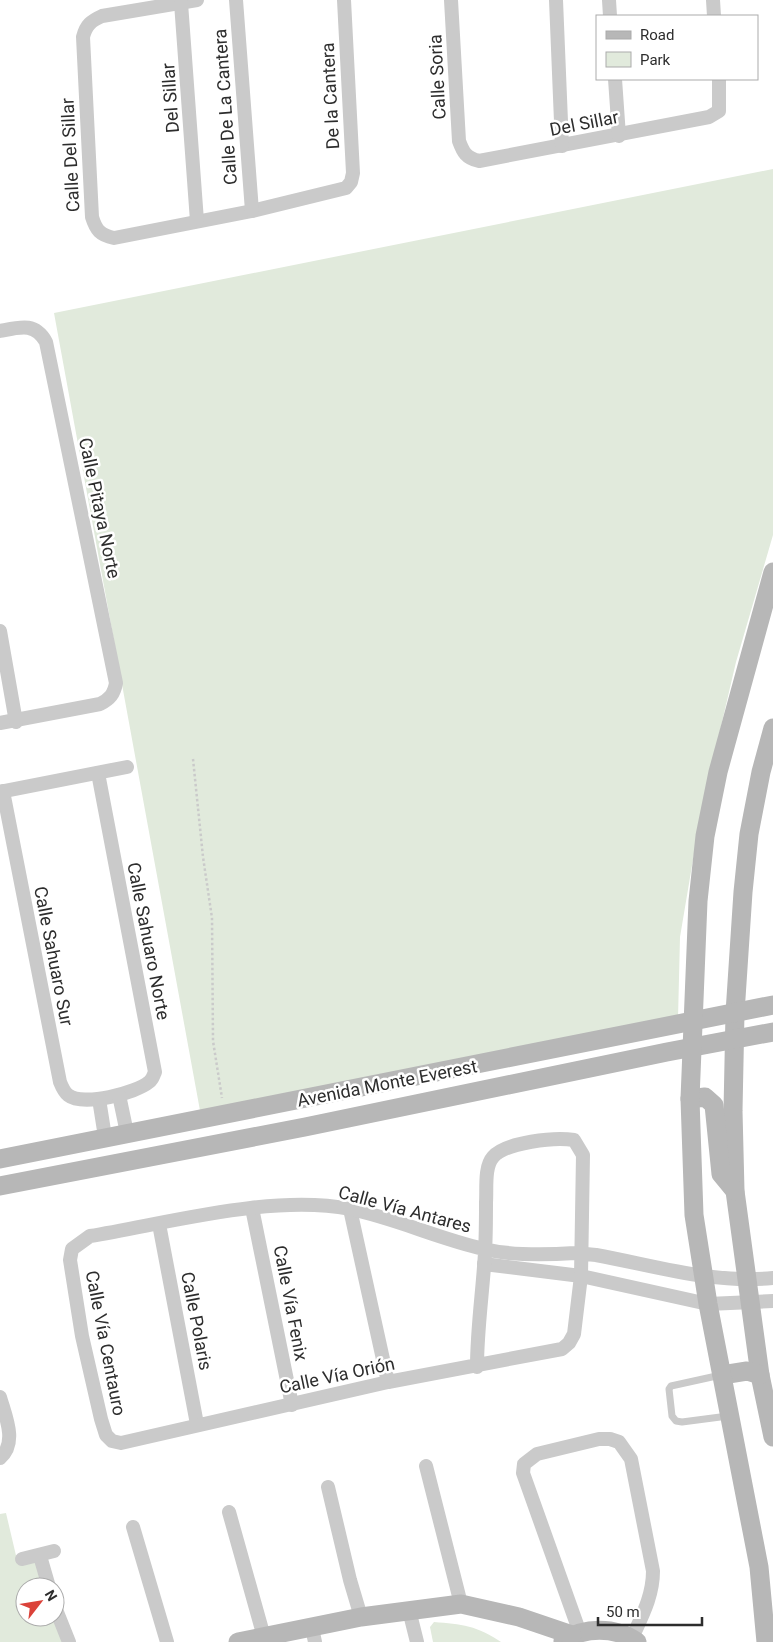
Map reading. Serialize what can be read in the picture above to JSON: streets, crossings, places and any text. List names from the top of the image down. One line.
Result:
{"streets":{"street":["Calle Soria","De la Cantera","Del Sillar","Calle De La Cantera","Calle Del Sillar","Calle Pitaya Norte","Calle Sahuaro Norte","Calle Sahuaro Sur","Avenida Monte Everest","Calle Vía Antares","Calle Vía Fenix","Calle Polaris","Calle Vía Centauro","Calle Vía Orión"]},"crossings":[["Calle Soria","Del Sillar"],["De la Cantera","Calle Del Sillar"],["Del Sillar","Calle Del Sillar"],["Calle De La Cantera","Calle Del Sillar"],["Calle Sahuaro Norte","Calle Sahuaro Sur"],["Calle Vía Antares","Calle Vía Fenix"],["Calle Vía Antares","Calle Polaris"],["Calle Vía Antares","Calle Vía Centauro"],["Calle Vía Fenix","Calle Vía Orión"],["Calle Polaris","Calle Vía Orión"],["Calle Vía Centauro","Calle Vía Orión"]],"legend":["Road","Park"],"scale_bar":"50 m","north":"top right"}
